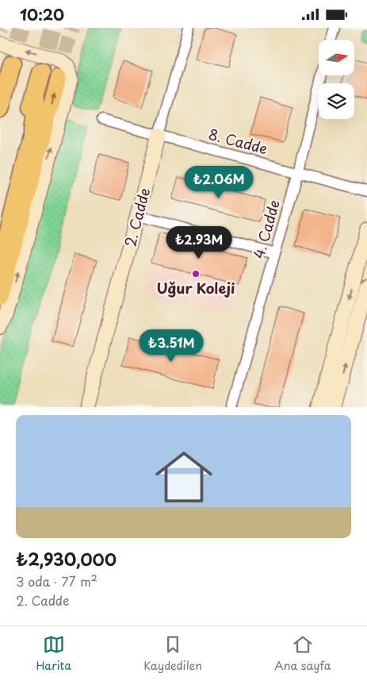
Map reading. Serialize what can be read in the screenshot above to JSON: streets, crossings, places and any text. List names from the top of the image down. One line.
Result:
{"streets":{"main road":["2. Cadde"],"street":["8. Cadde","4. Cadde"]},"crossings":[["8. Cadde","2. Cadde"],["8. Cadde","4. Cadde"]],"places":["Uğur Koleji"],"north":"right","page":{"status":"10:20","price":["₺2.06M","₺2.93M","₺3.51M"],"list":[{"name":"₺2,930,000","note":"3 oda · 77 m² · 2. Cadde"}],"tabs":["Harita","Kaydedilen","Ana sayfa"]}}
